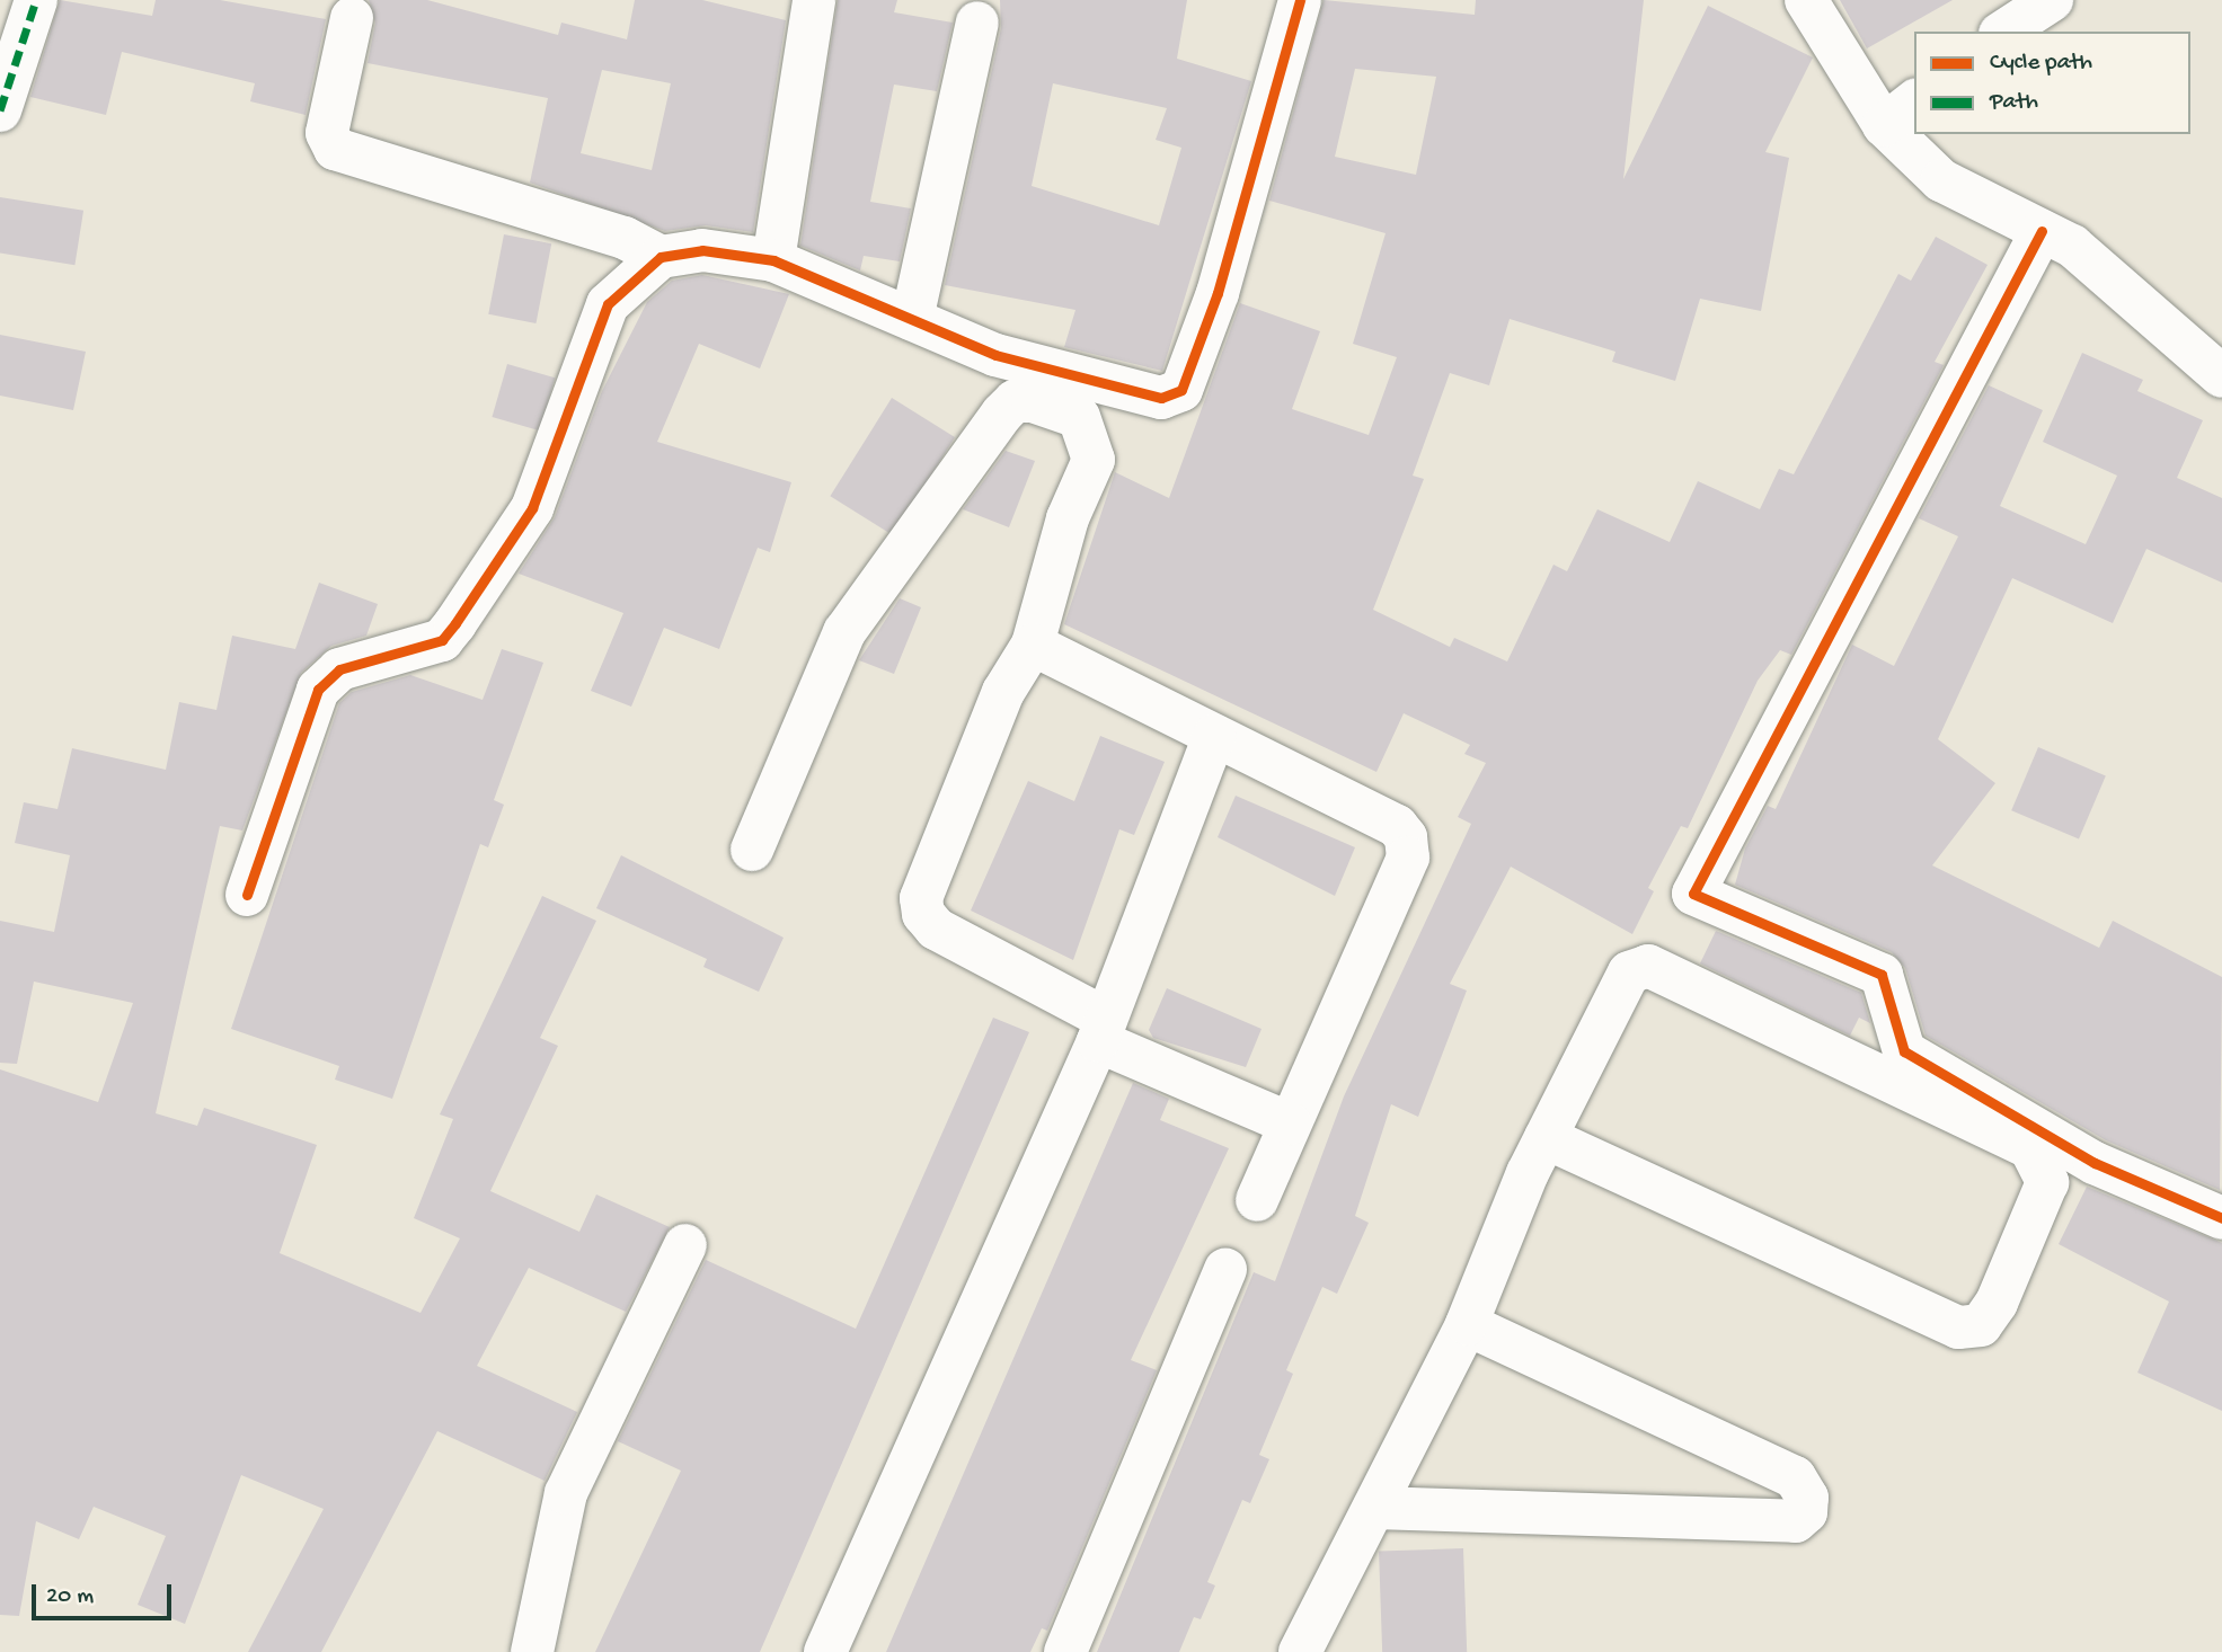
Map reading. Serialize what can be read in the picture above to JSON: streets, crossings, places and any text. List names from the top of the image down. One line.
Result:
{"legend":["Cycle path","Path"],"scale_bar":"20 m"}
